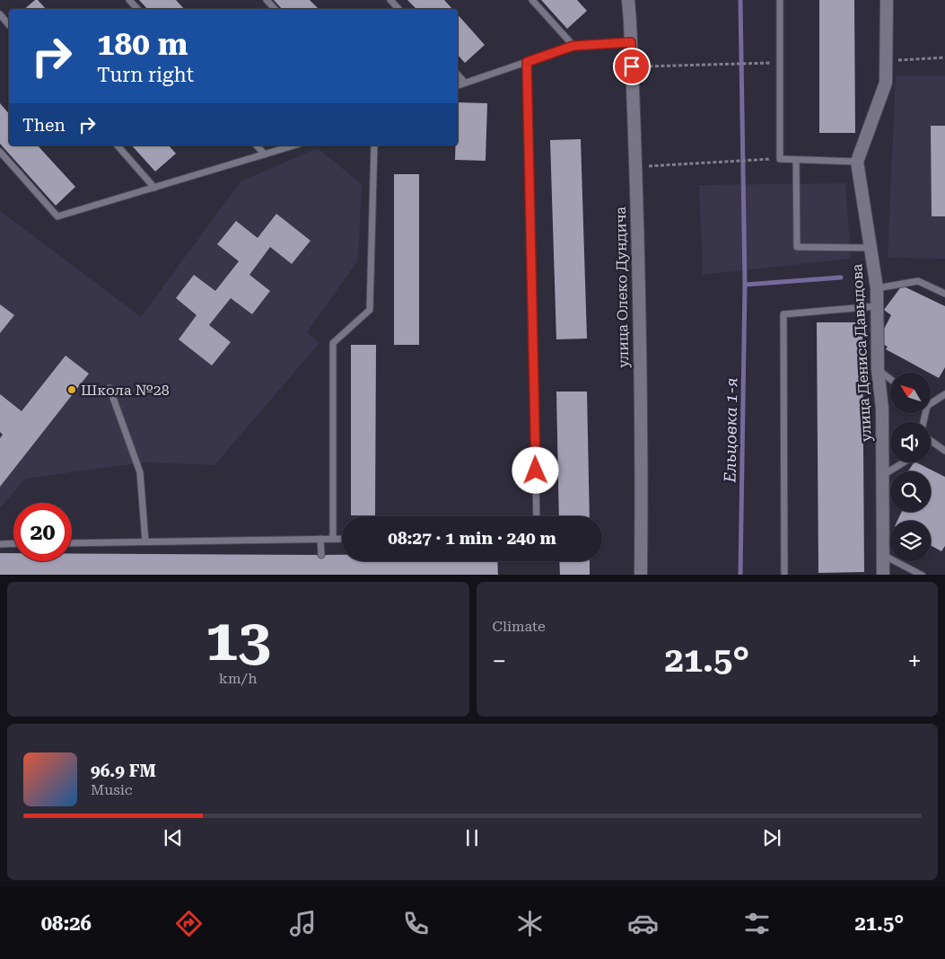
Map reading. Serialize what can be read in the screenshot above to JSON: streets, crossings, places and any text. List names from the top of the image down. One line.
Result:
{"streets":{"street":["улица Олеко Дундича","улица Дениса Давыдова"]},"water":["Ельцовка 1-я"],"places":["Школа №28"],"north":"top left","page":{"turn":["180 m","Turn right"],"then":"Then","limit":"20","trip":"08:27 · 1 min · 240 m","tile":[["13","km/h"],"Climate"],"heat":["−","21.5°","+"],"song":["96.9 FM","Music"],"tabs":["08:26","21.5°"]}}
